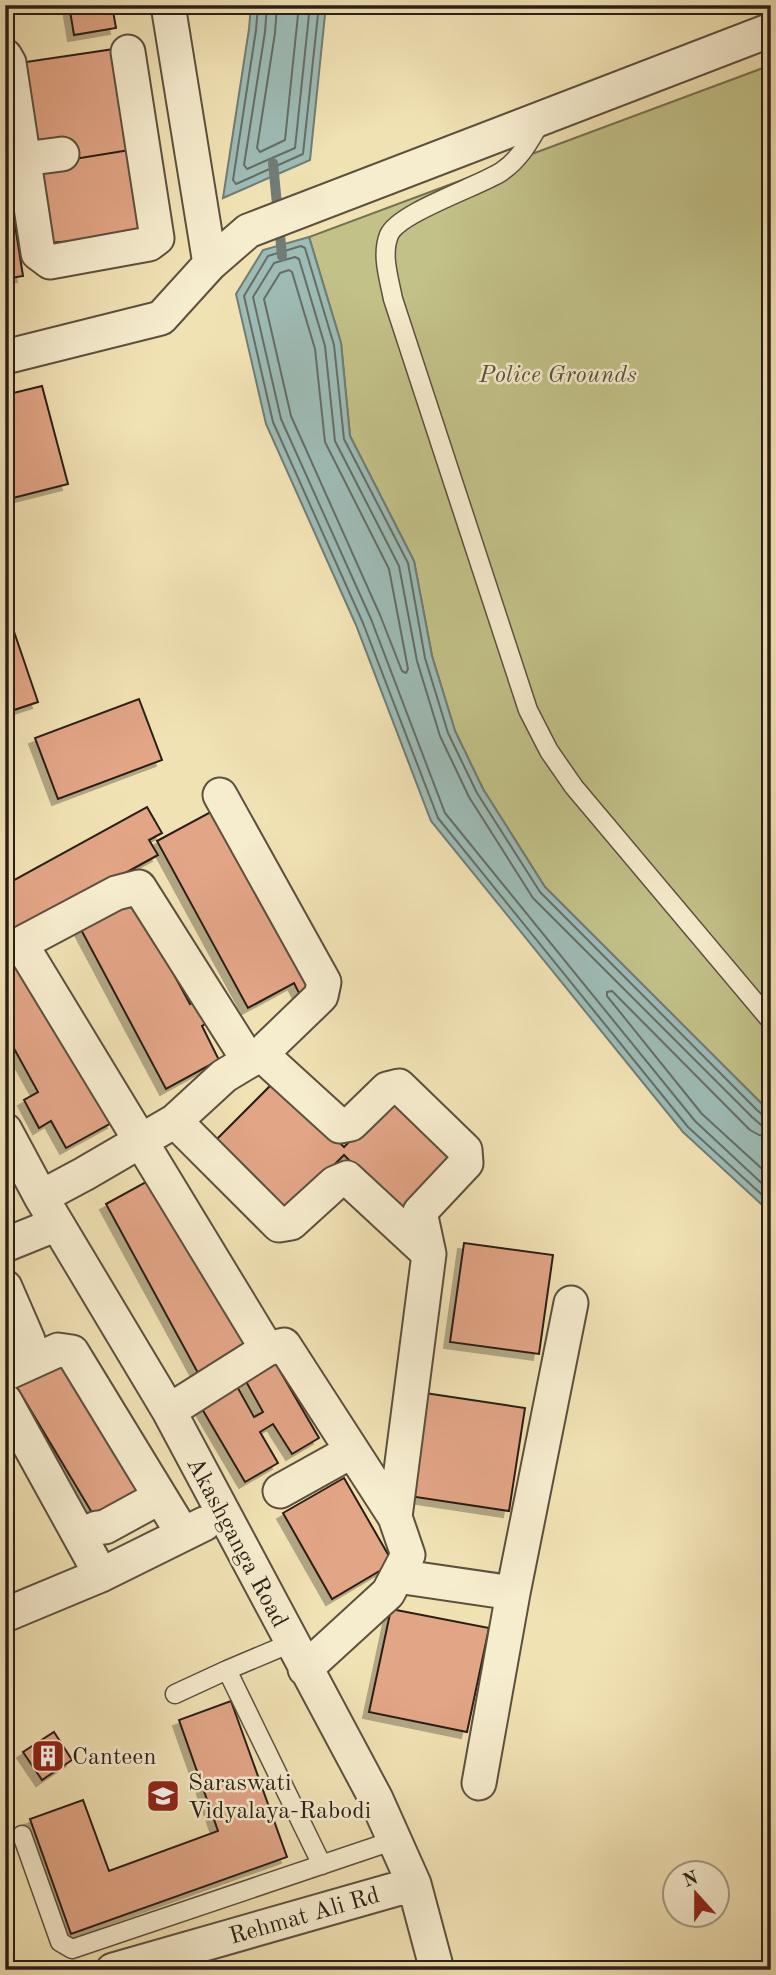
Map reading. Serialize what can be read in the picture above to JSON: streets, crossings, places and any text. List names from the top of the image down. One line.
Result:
{"streets":{"street":["Akashganga Road","Rehmat Ali Rd"]},"crossings":[["Akashganga Road","Rehmat Ali Rd"]],"parks":["Police Grounds"],"places":{"building":["Canteen"],"school or university":["Saraswati Vidyalaya-Rabodi"]},"north":"top"}
